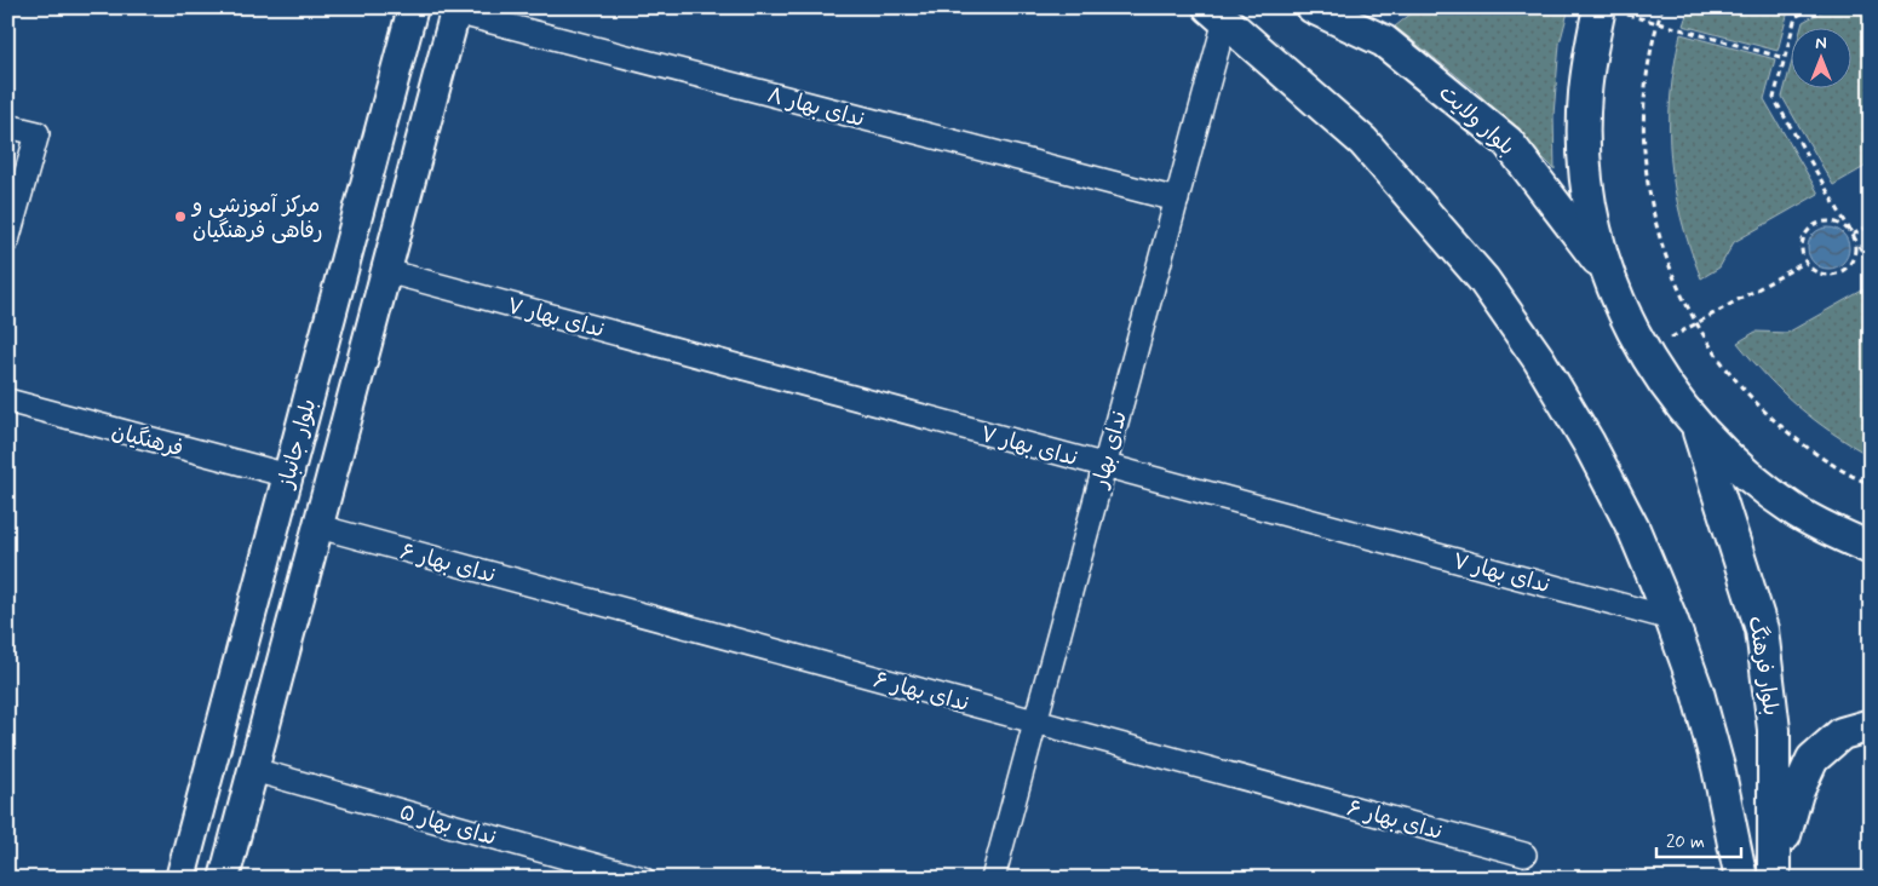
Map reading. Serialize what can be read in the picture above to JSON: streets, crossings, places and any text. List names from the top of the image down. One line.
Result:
{"streets":{"main road":["بلوار ولایت","بلوار فرهنگ"],"street":["ندای بهار ۸","ندای بهار ۷","فرهنگیان","بلوار جانباز","ندای بهار","ندای بهار ۶","ندای بهار ۵"]},"crossings":[["ندای بهار ۸","بلوار جانباز"],["ندای بهار ۸","ندای بهار"],["ندای بهار ۷","بلوار جانباز"],["ندای بهار ۷","ندای بهار"],["فرهنگیان","بلوار جانباز"],["بلوار جانباز","ندای بهار ۶"],["بلوار جانباز","ندای بهار ۵"],["ندای بهار","ندای بهار ۶"]],"places":["مرکز آموزشی و رفاهی فرهنگیان"],"scale_bar":"20 m","north":"top"}
